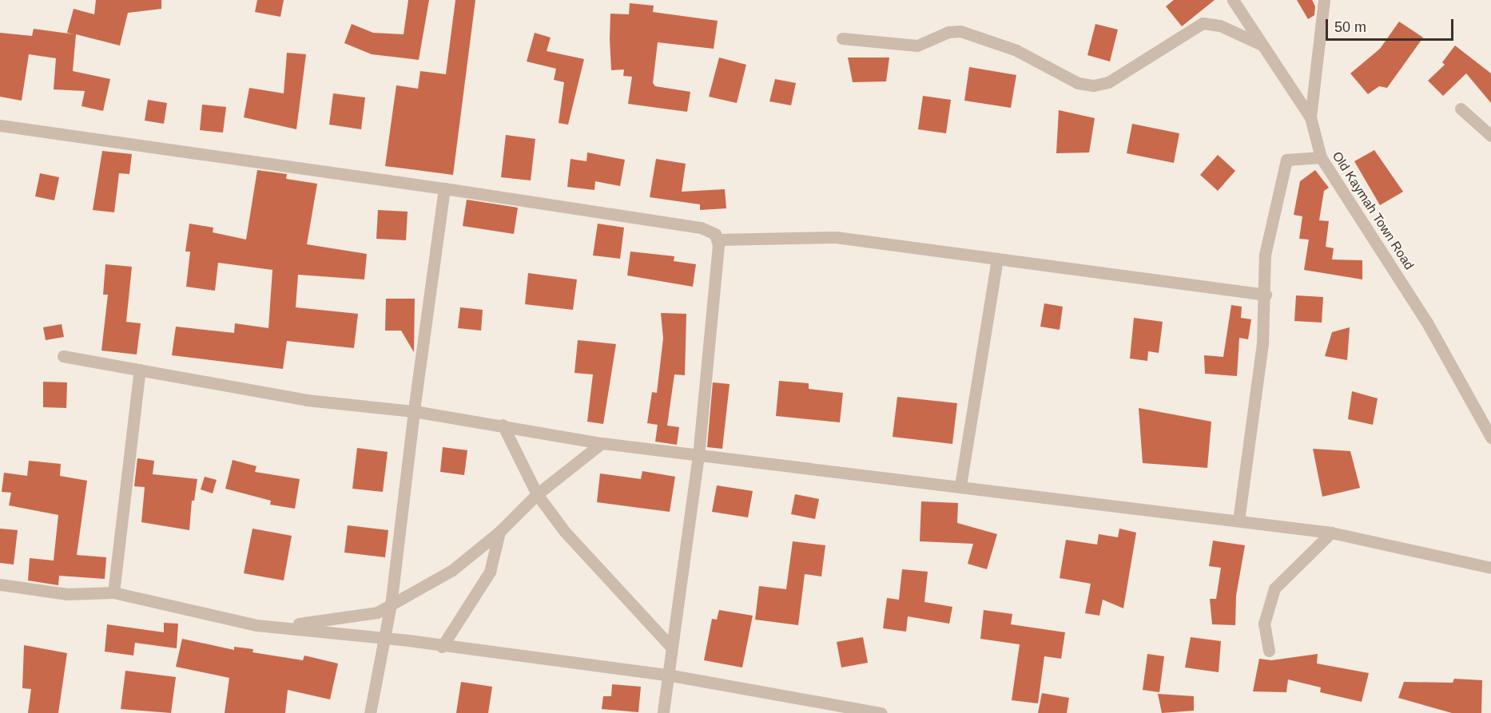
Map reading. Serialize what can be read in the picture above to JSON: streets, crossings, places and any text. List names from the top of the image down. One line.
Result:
{"streets":{"street":["Old Kaymah Town Road"]},"scale_bar":"50 m"}
